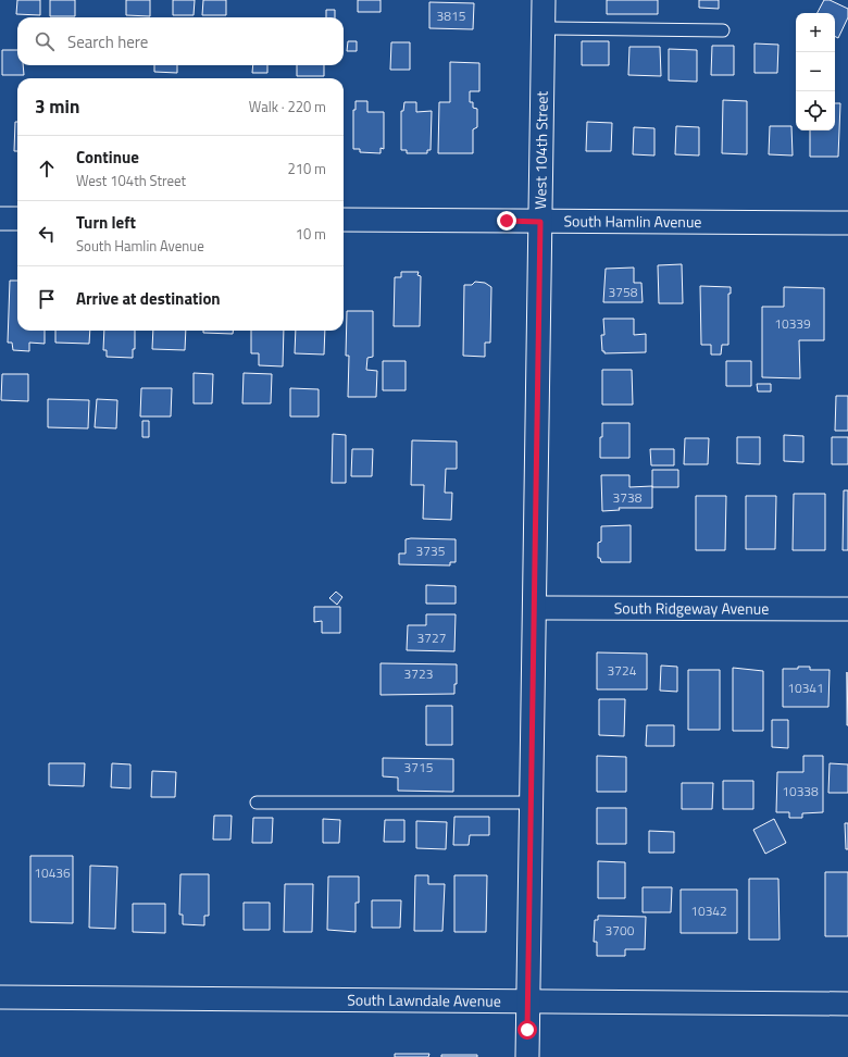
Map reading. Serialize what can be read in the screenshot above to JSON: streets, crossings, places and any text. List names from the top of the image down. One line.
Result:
{"streets":{"street":["West 104th Street","South Hamlin Avenue","South Ridgeway Avenue","South Lawndale Avenue"]},"crossings":[["West 104th Street","South Hamlin Avenue"],["West 104th Street","South Ridgeway Avenue"],["West 104th Street","South Lawndale Avenue"]],"house_numbers":["3815","3758","10339","3738","3735","3727","3724","3723","10341","3715","10338","10436","10342","3700"],"page":{"map_buttons":["+","−"],"search":"Search here","heading":["3 min","Walk · 220 m"],"list":[["Continue","West 104th Street","210 m"],["Turn left","South Hamlin Avenue","10 m"],"Arrive at destination"]}}
